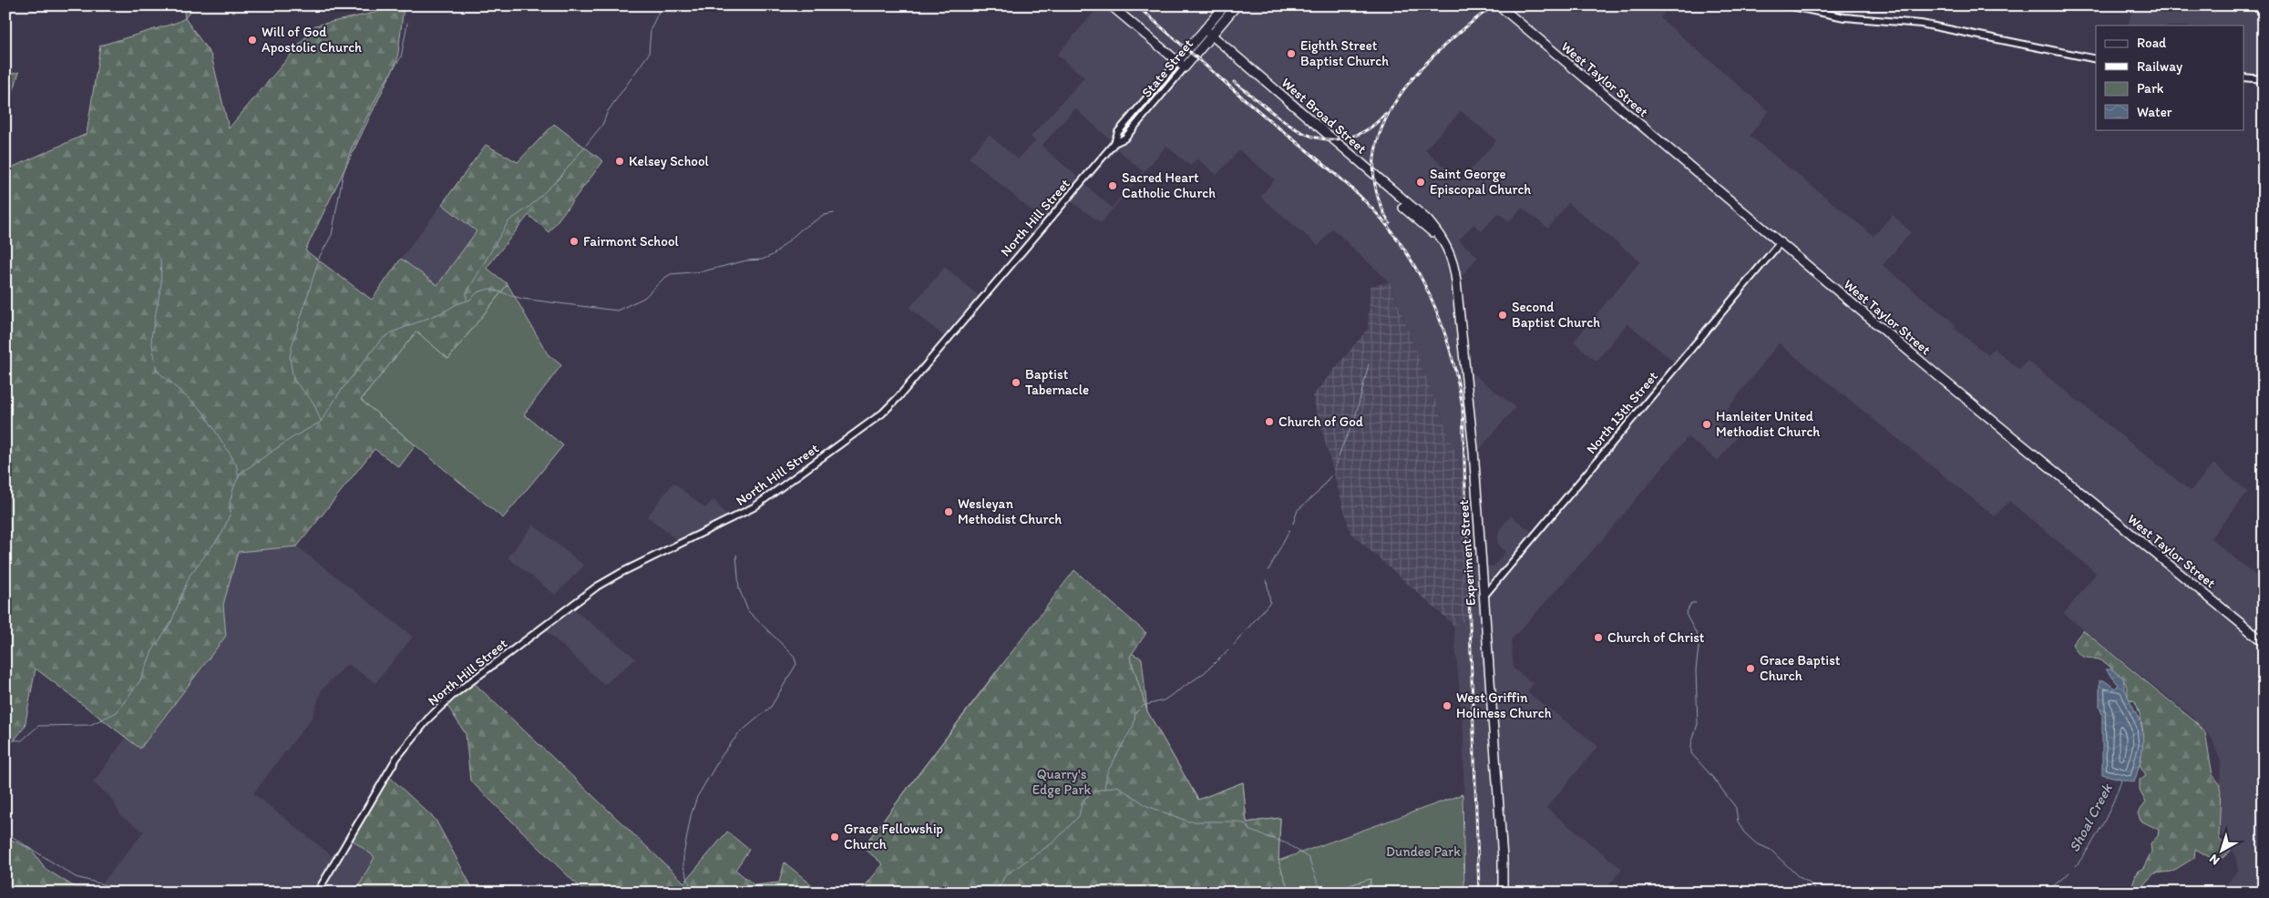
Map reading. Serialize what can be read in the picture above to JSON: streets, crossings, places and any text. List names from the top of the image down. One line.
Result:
{"streets":{"main road":["State Street","West Taylor Street","West Broad Street","Experiment Street"],"street":["North Hill Street","North 13th Street"]},"crossings":[["State Street","West Broad Street"],["State Street","North Hill Street"],["West Taylor Street","North 13th Street"],["West Broad Street","Experiment Street"],["North 13th Street","Experiment Street"]],"water":["Shoal Creek"],"parks":["Quarry's Edge Park","Dundee Park"],"places":["Will of God Apostolic Church","Eighth Street Baptist Church","Kelsey School","Saint George Episcopal Church","Sacred Heart Catholic Church","Fairmont School","Second Baptist Church","Baptist Tabernacle","Church of God","Hanleiter United Methodist Church","Wesleyan Methodist Church","Church of Christ","Grace Baptist Church","West Griffin Holiness Church","Grace Fellowship Church"],"legend":["Road","Railway","Park","Water"],"north":"bottom left"}
